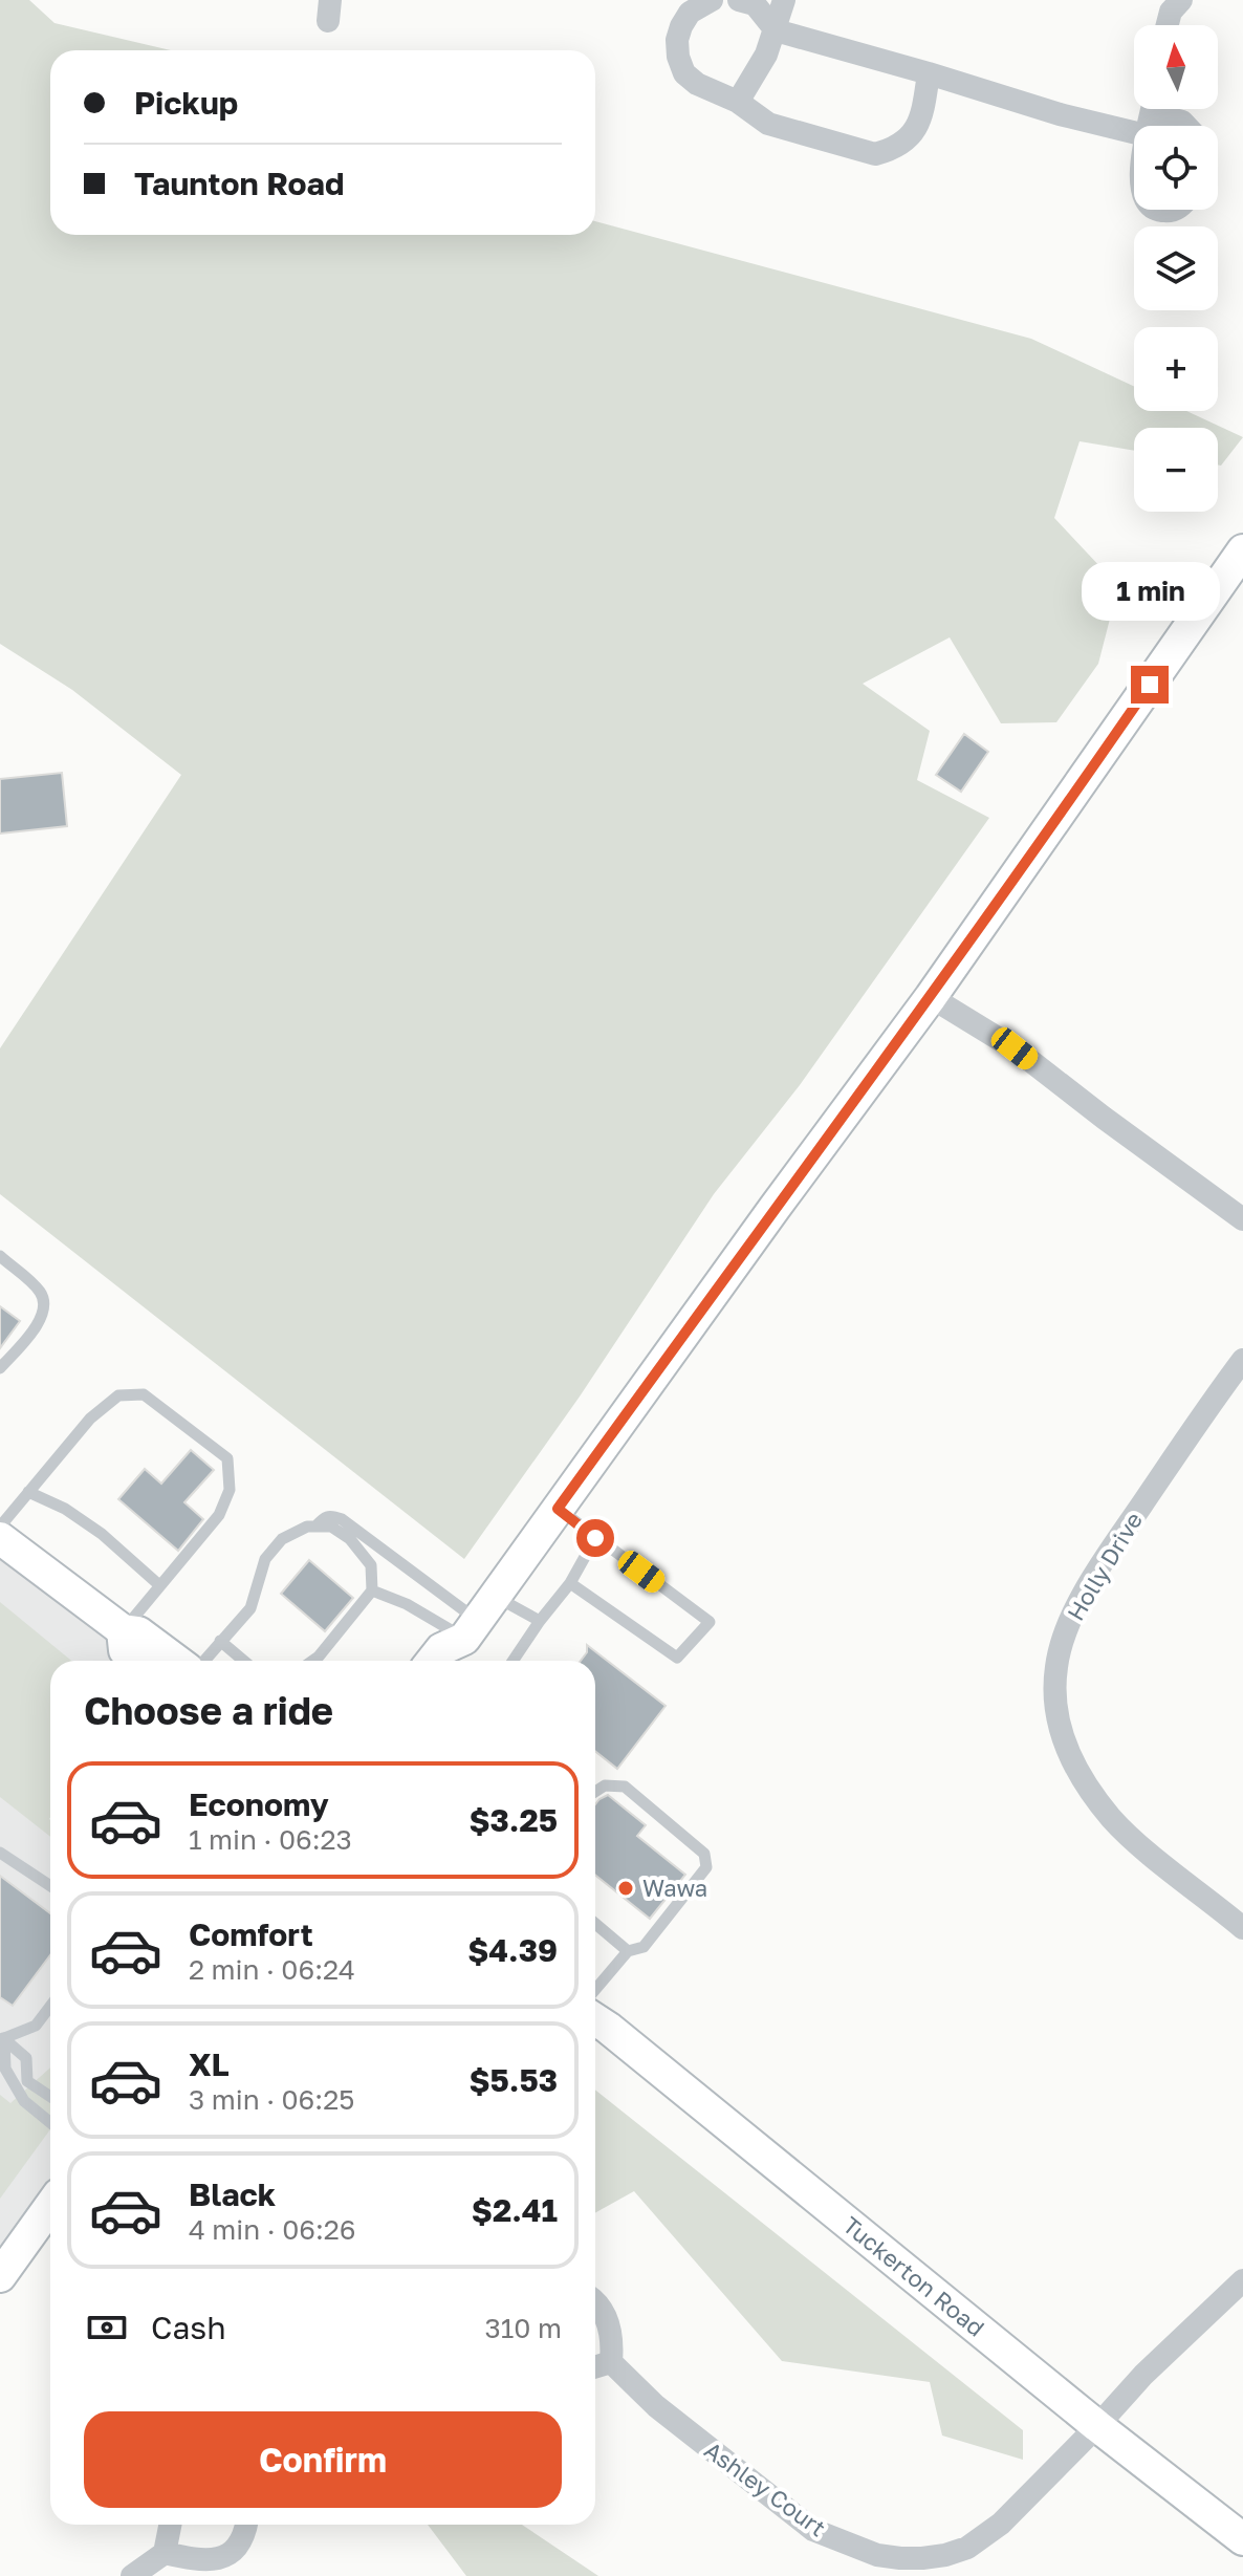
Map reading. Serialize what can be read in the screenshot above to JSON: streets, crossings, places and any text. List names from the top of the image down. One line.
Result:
{"streets":{"street":["Holly Drive","Tuckerton Road","Ashley Court"]},"crossings":[["Tuckerton Road","Ashley Court"]],"places":["Wawa"],"north":"top","page":{"map_buttons":["+","−"],"banner":["Pickup","Taunton Road"],"bubble":"1 min","heading":"Choose a ride","list":[{"name":"Economy","note":"1 min · 06:23","value":"$3.25"},{"name":"Comfort","note":"2 min · 06:24","value":"$4.39"},{"name":"XL","note":"3 min · 06:25","value":"$5.53"},{"name":"Black","note":"4 min · 06:26","value":"$2.41"}],"pay":["Cash","310 m"],"buttons":"Confirm"}}
